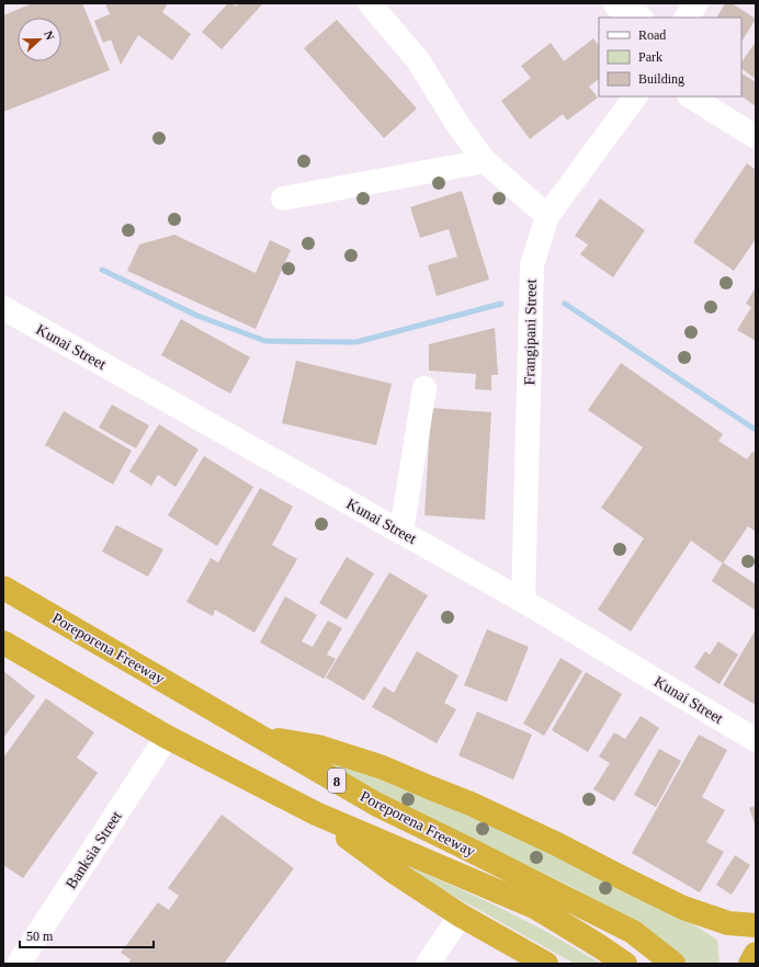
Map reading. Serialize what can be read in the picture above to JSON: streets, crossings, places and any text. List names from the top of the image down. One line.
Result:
{"streets":{"highway":["Poreporena Freeway","8"],"street":["Frangipani Street","Kunai Street","Banksia Street"]},"crossings":[["Frangipani Street","Kunai Street"],["Poreporena Freeway","Banksia Street"]],"legend":["Road","Park","Building"],"scale_bar":"50 m","north":"right"}
